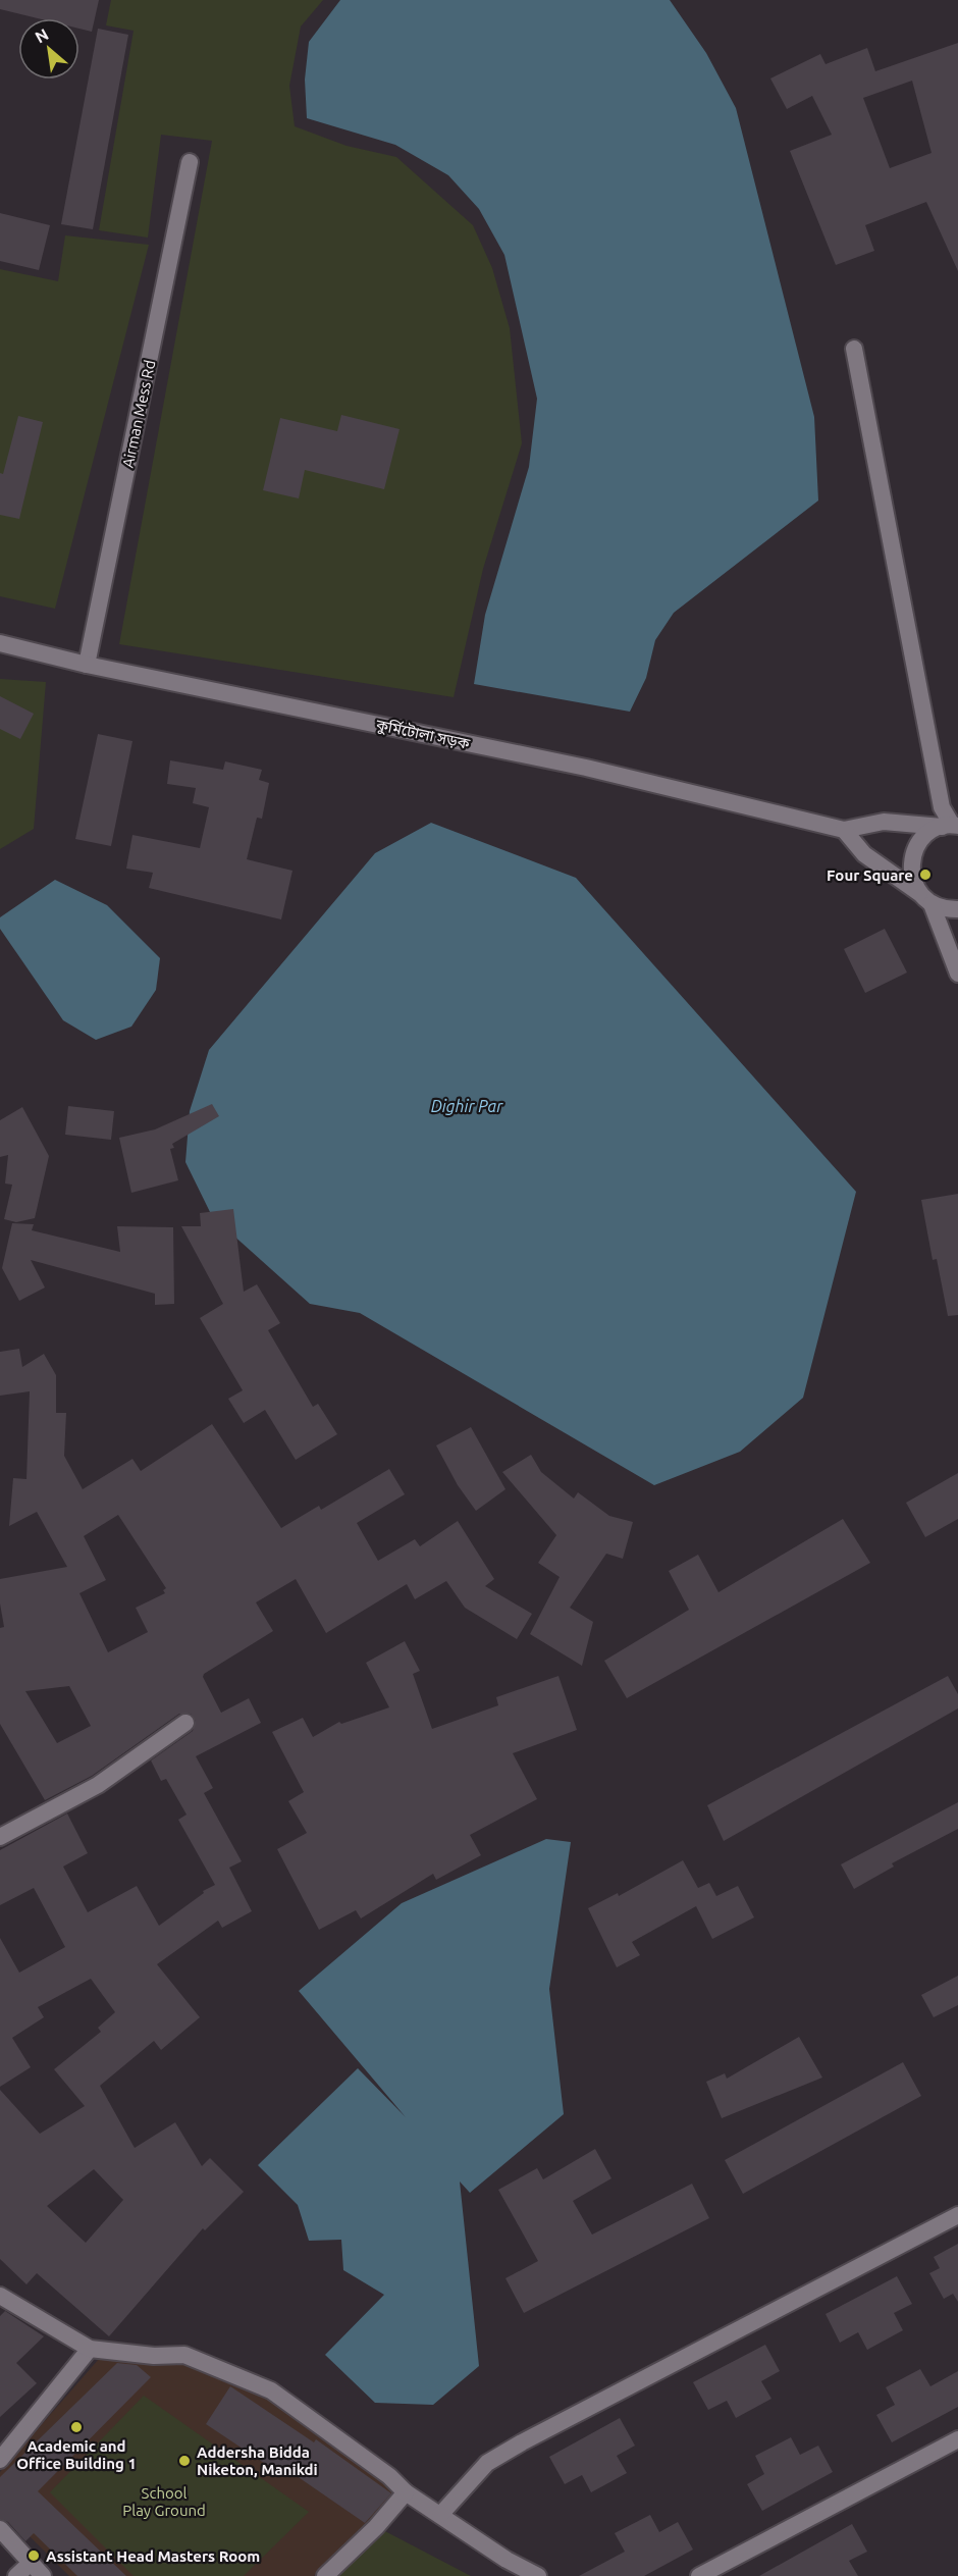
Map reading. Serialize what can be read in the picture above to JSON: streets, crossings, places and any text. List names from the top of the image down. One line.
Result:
{"streets":{"street":["Airman Mess Rd","কুর্মিটোলা সড়ক"]},"crossings":[["Airman Mess Rd","কুর্মিটোলা সড়ক"]],"water":["Dighir Par"],"parks":["School Play Ground"],"places":["Four Square","Academic and Office Building 1","Addersha Bidda Niketon, Manikdi","Assistant Head Masters Room"],"north":"top left"}
